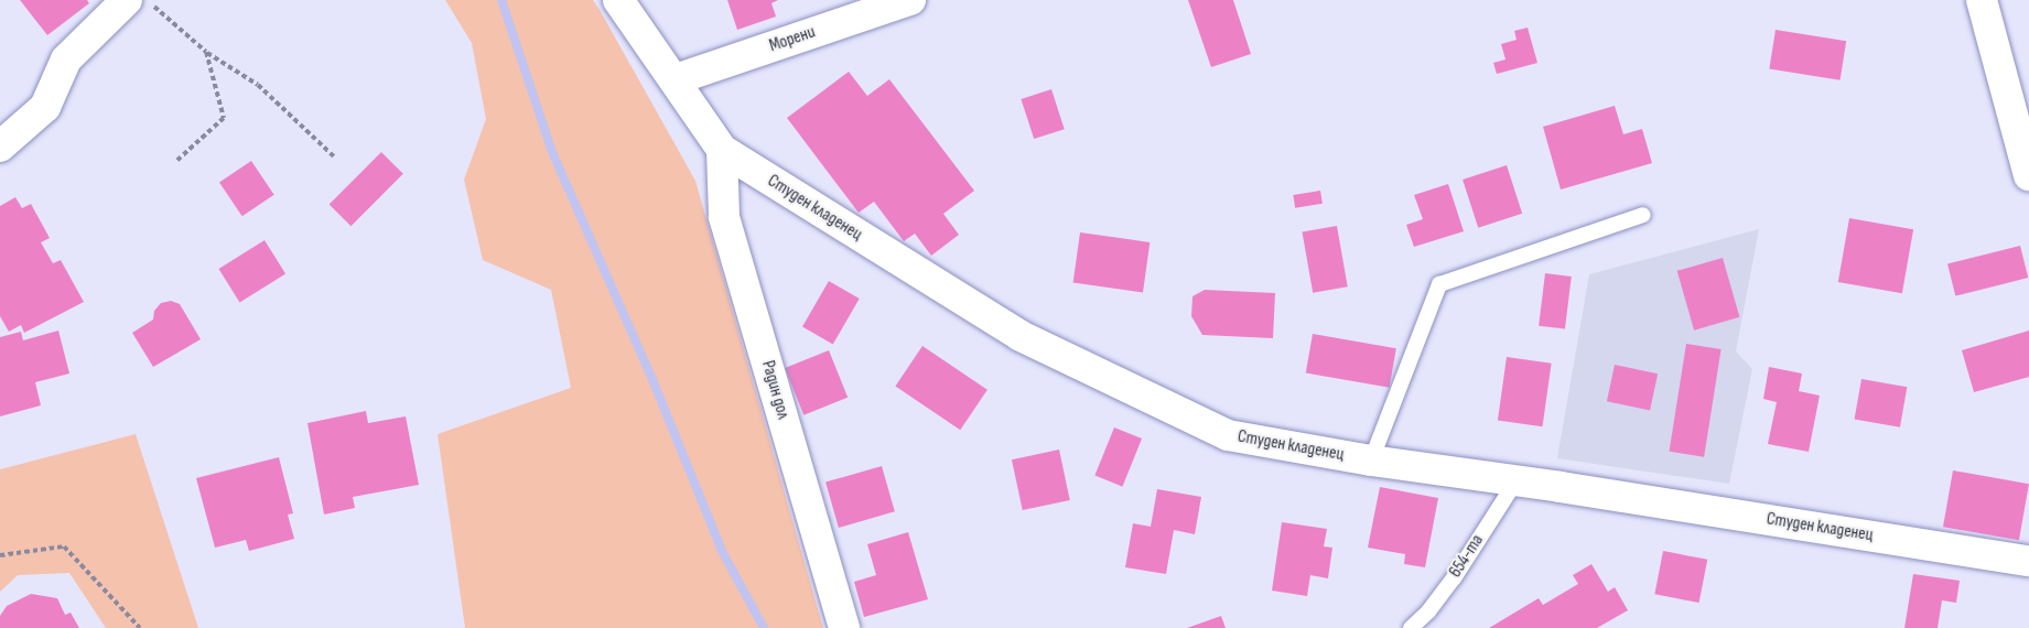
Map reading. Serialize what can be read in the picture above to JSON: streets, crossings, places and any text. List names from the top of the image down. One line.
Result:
{"streets":{"street":["Морени","Студен кладенец","Радин дол"],"lane":["654-та"]},"crossings":[["Морени","Студен кладенец"],["Студен кладенец","Радин дол"],["Студен кладенец","654-та"]]}
